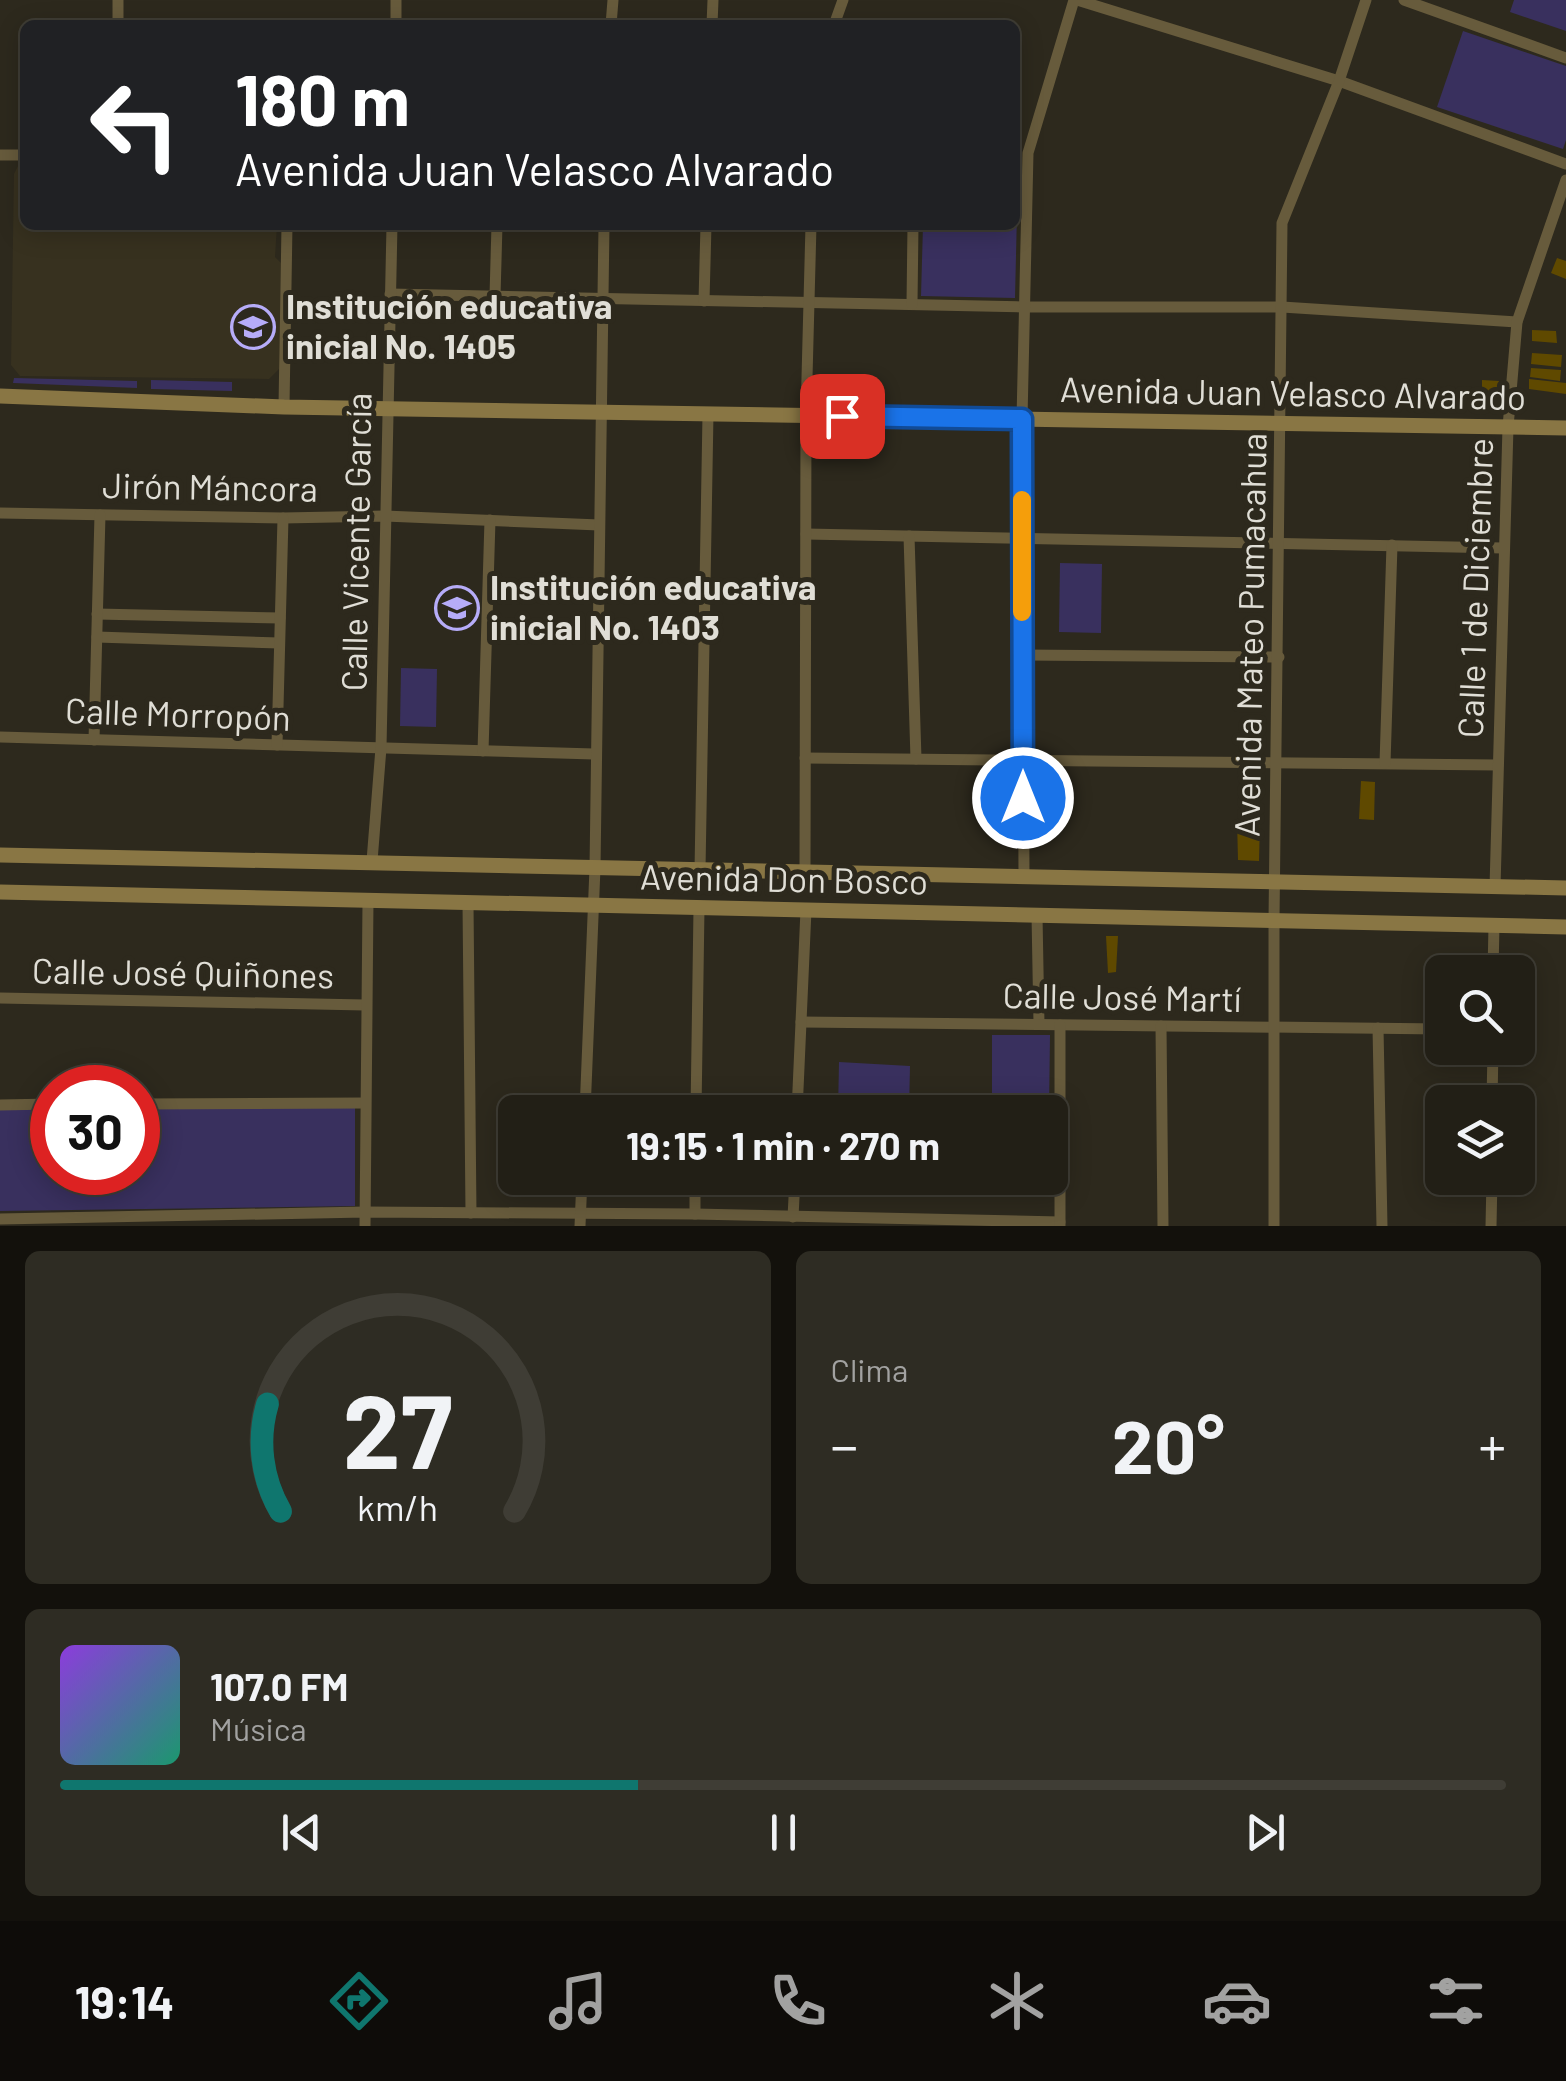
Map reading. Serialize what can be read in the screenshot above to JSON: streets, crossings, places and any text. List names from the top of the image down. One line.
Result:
{"streets":{"street":["Avenida Juan Velasco Alvarado","Jirón Máncora","Calle Vicente García","Calle 1 de Diciembre","Avenida Mateo Pumacahua","Calle Morropón","Avenida Don Bosco","Calle José Quiñones","Calle José Martí"]},"crossings":[["Avenida Juan Velasco Alvarado","Calle Vicente García"],["Avenida Juan Velasco Alvarado","Calle 1 de Diciembre"],["Avenida Juan Velasco Alvarado","Avenida Mateo Pumacahua"],["Jirón Máncora","Calle Vicente García"],["Calle Vicente García","Calle Morropón"],["Calle Vicente García","Avenida Don Bosco"],["Calle 1 de Diciembre","Avenida Don Bosco"],["Avenida Mateo Pumacahua","Avenida Don Bosco"],["Avenida Mateo Pumacahua","Calle José Martí"]],"places":{"school or university":["Institución educativa inicial No. 1405","Institución educativa inicial No. 1403"]},"page":{"turn":["180 m","Avenida Juan Velasco Alvarado"],"limit":"30","trip":"19:15 · 1 min · 270 m","tile":"Clima","heat":["−","20°","+"],"song":["107.0 FM","Música"],"tabs":"19:14","gauge":["27","km/h"]}}
